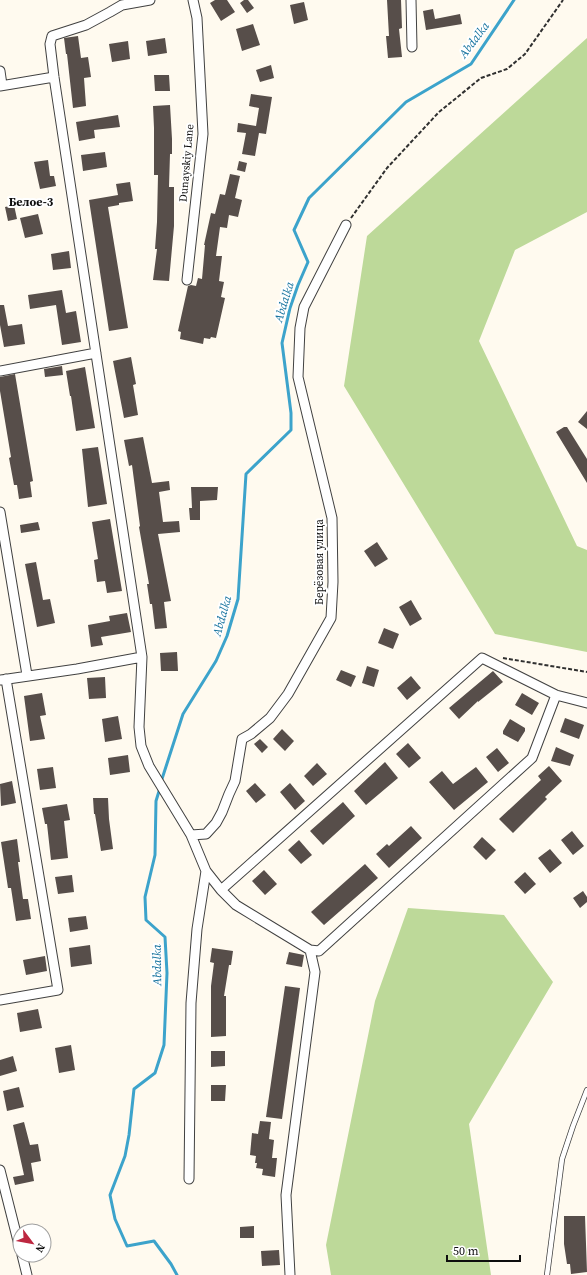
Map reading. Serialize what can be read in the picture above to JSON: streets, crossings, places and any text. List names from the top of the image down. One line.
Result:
{"streets":{"street":["Dunayskiy Lane","Берёзовая улица"]},"districts":["Белое-3"],"water":["Abdalka"],"scale_bar":"50 m","north":"bottom right"}
